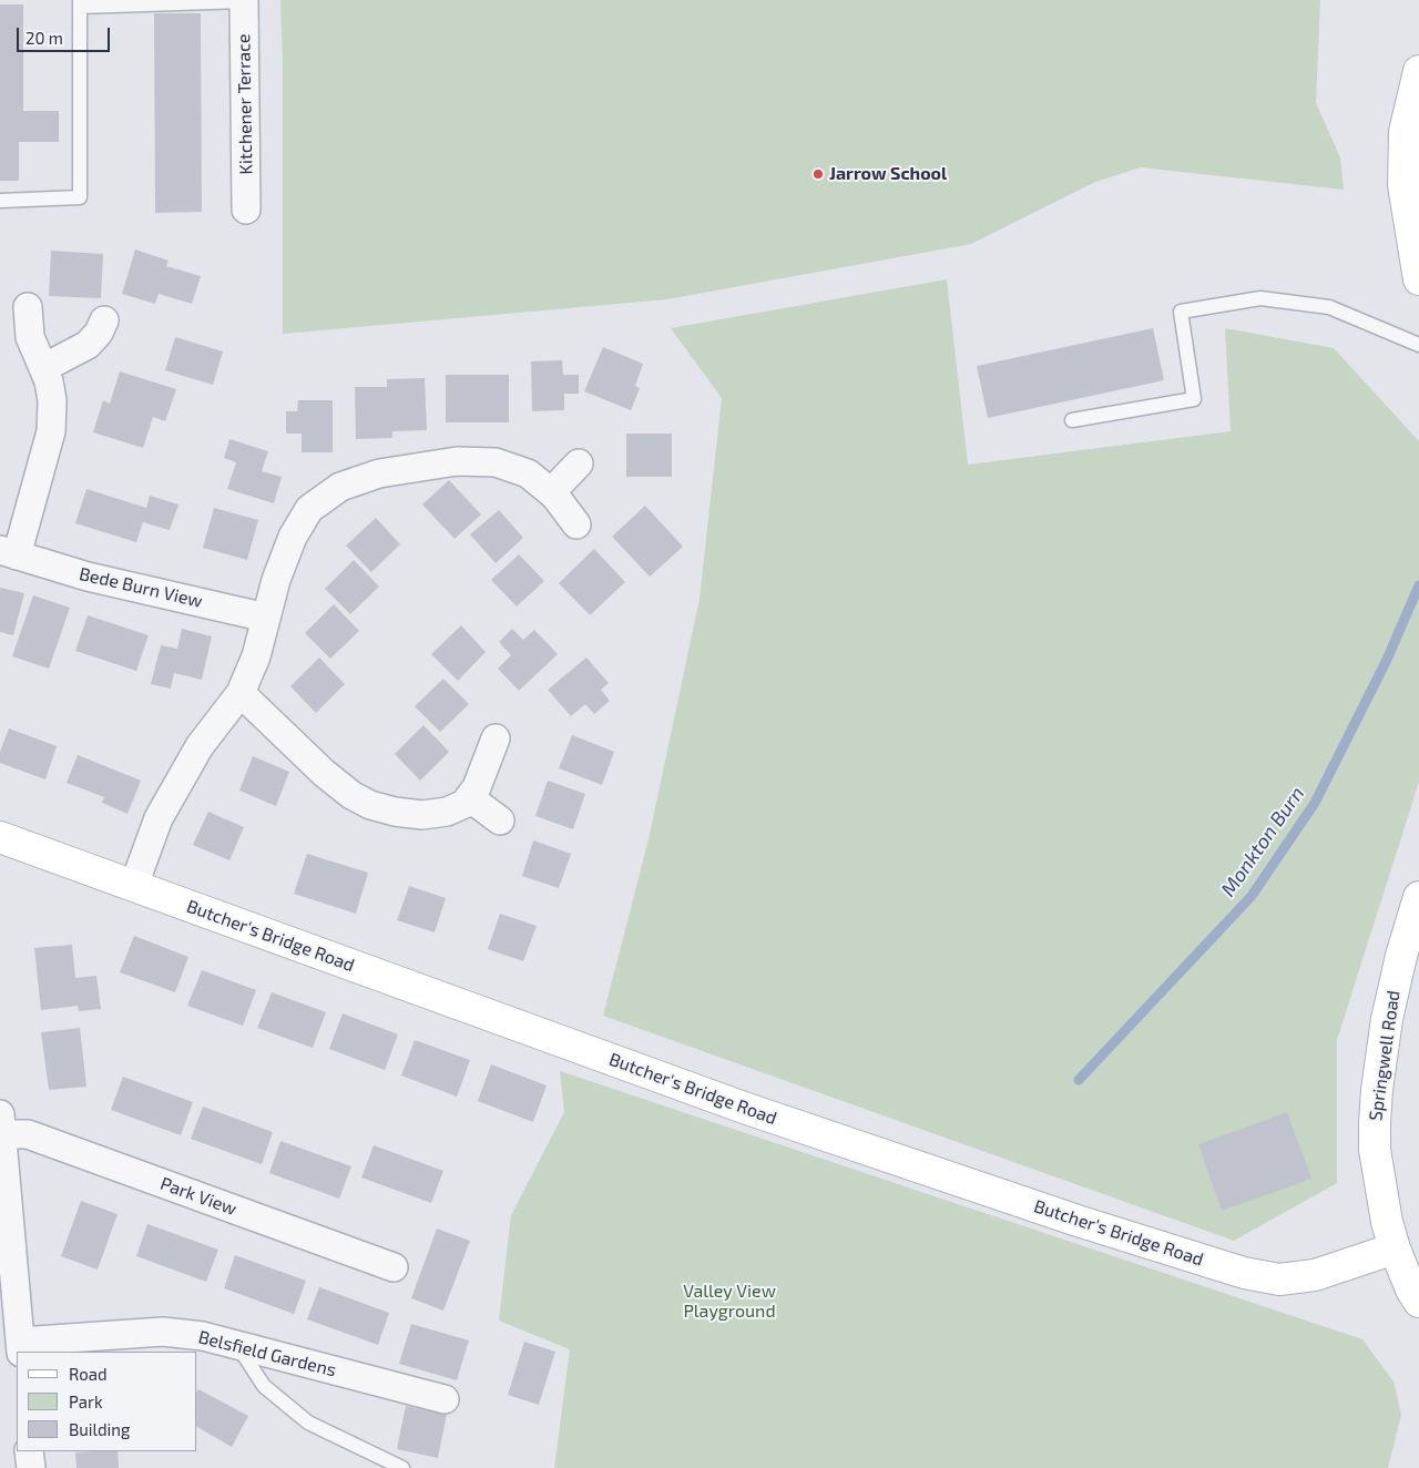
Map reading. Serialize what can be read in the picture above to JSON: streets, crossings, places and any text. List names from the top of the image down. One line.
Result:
{"streets":{"street":["Kitchener Terrace","Bede Burn View","Butcher's Bridge Road","Springwell Road","Park View","Belsfield Gardens"]},"crossings":[["Butcher's Bridge Road","Springwell Road"],["Park View","Belsfield Gardens"]],"water":["Monkton Burn"],"parks":["Valley View Playground"],"places":["Jarrow School"],"legend":["Road","Park","Building"],"scale_bar":"20 m"}
